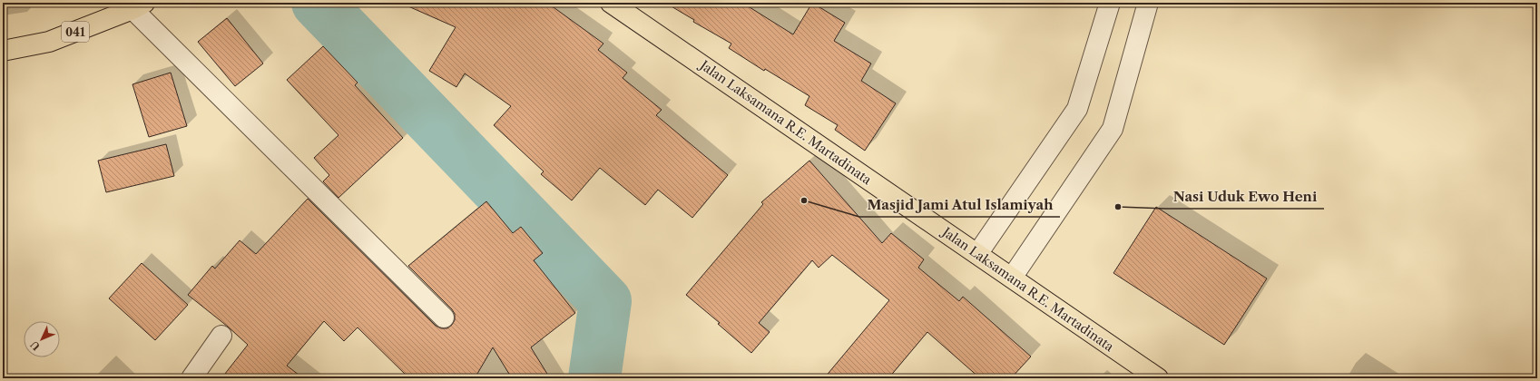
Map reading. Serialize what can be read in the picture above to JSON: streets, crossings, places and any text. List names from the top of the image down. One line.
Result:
{"streets":{"main road":["041","Jalan Laksamana R.E. Martadinata"]},"places":["Masjid Jami Atul Islamiyah","Nasi Uduk Ewo Heni"],"north":"bottom left"}
